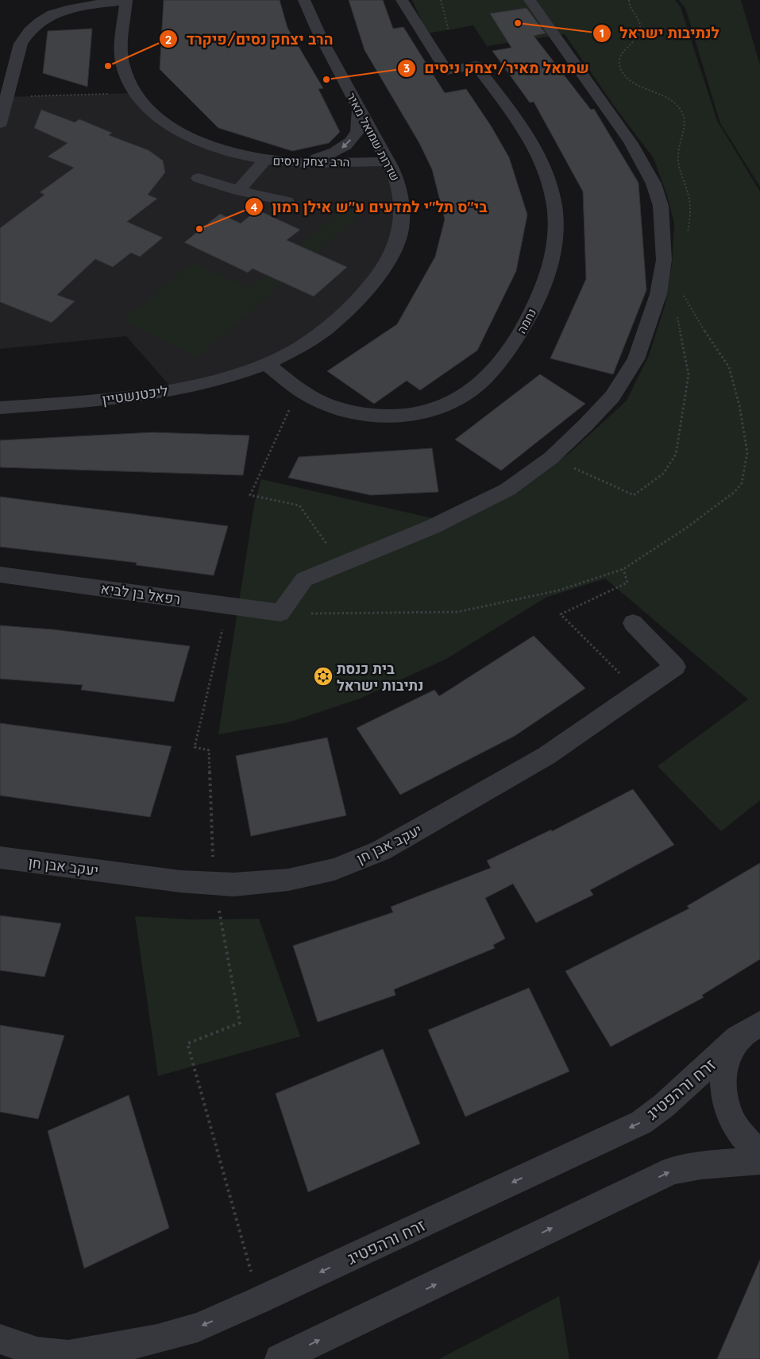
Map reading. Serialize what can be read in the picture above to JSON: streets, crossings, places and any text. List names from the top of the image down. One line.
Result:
{"streets":{"street":["שדרות שמואל מאיר","הרב יצחק ניסים","נחמה","ליכטנשטיין","רפאל בן לביא","יעקב אבן חן","זרח ורהפטיג"]},"crossings":[["שדרות שמואל מאיר","הרב יצחק ניסים"],["שדרות שמואל מאיר","נחמה"],["שדרות שמואל מאיר","ליכטנשטיין"],["נחמה","ליכטנשטיין"]],"places":{"other":["לנתיבות ישראל","הרב יצחק נסים/פיקרד","שמואל מאיר/יצחק ניסים","בי\"ס תל\"י למדעים ע\"ש אילן רמון"],"synagogue":["בית כנסת נתיבות ישראל"]}}
